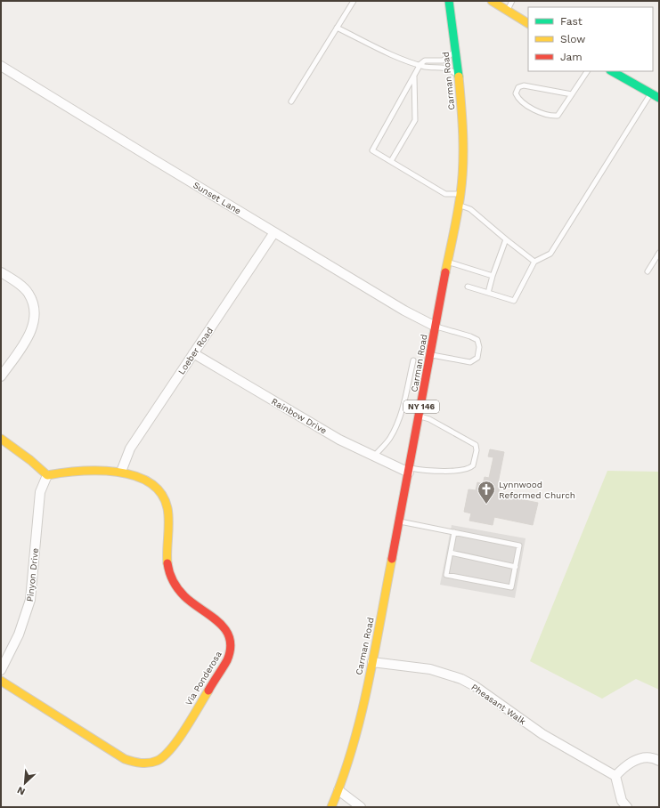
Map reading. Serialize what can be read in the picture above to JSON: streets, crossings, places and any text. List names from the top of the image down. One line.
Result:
{"streets":{"main road":["Carman Road","NY 146","Via Ponderosa"],"street":["Sunset Lane","Loeber Road","Rainbow Drive","Pinyon Drive","Pheasant Walk"]},"crossings":[["Carman Road","Sunset Lane"],["Carman Road","Rainbow Drive"],["Carman Road","Pheasant Walk"],["Sunset Lane","Loeber Road"],["Loeber Road","Rainbow Drive"],["Loeber Road","Via Ponderosa"],["Pinyon Drive","Via Ponderosa"]],"places":{"church":["Lynnwood Reformed Church"]},"legend":["Fast","Slow","Jam"],"north":"bottom left"}
